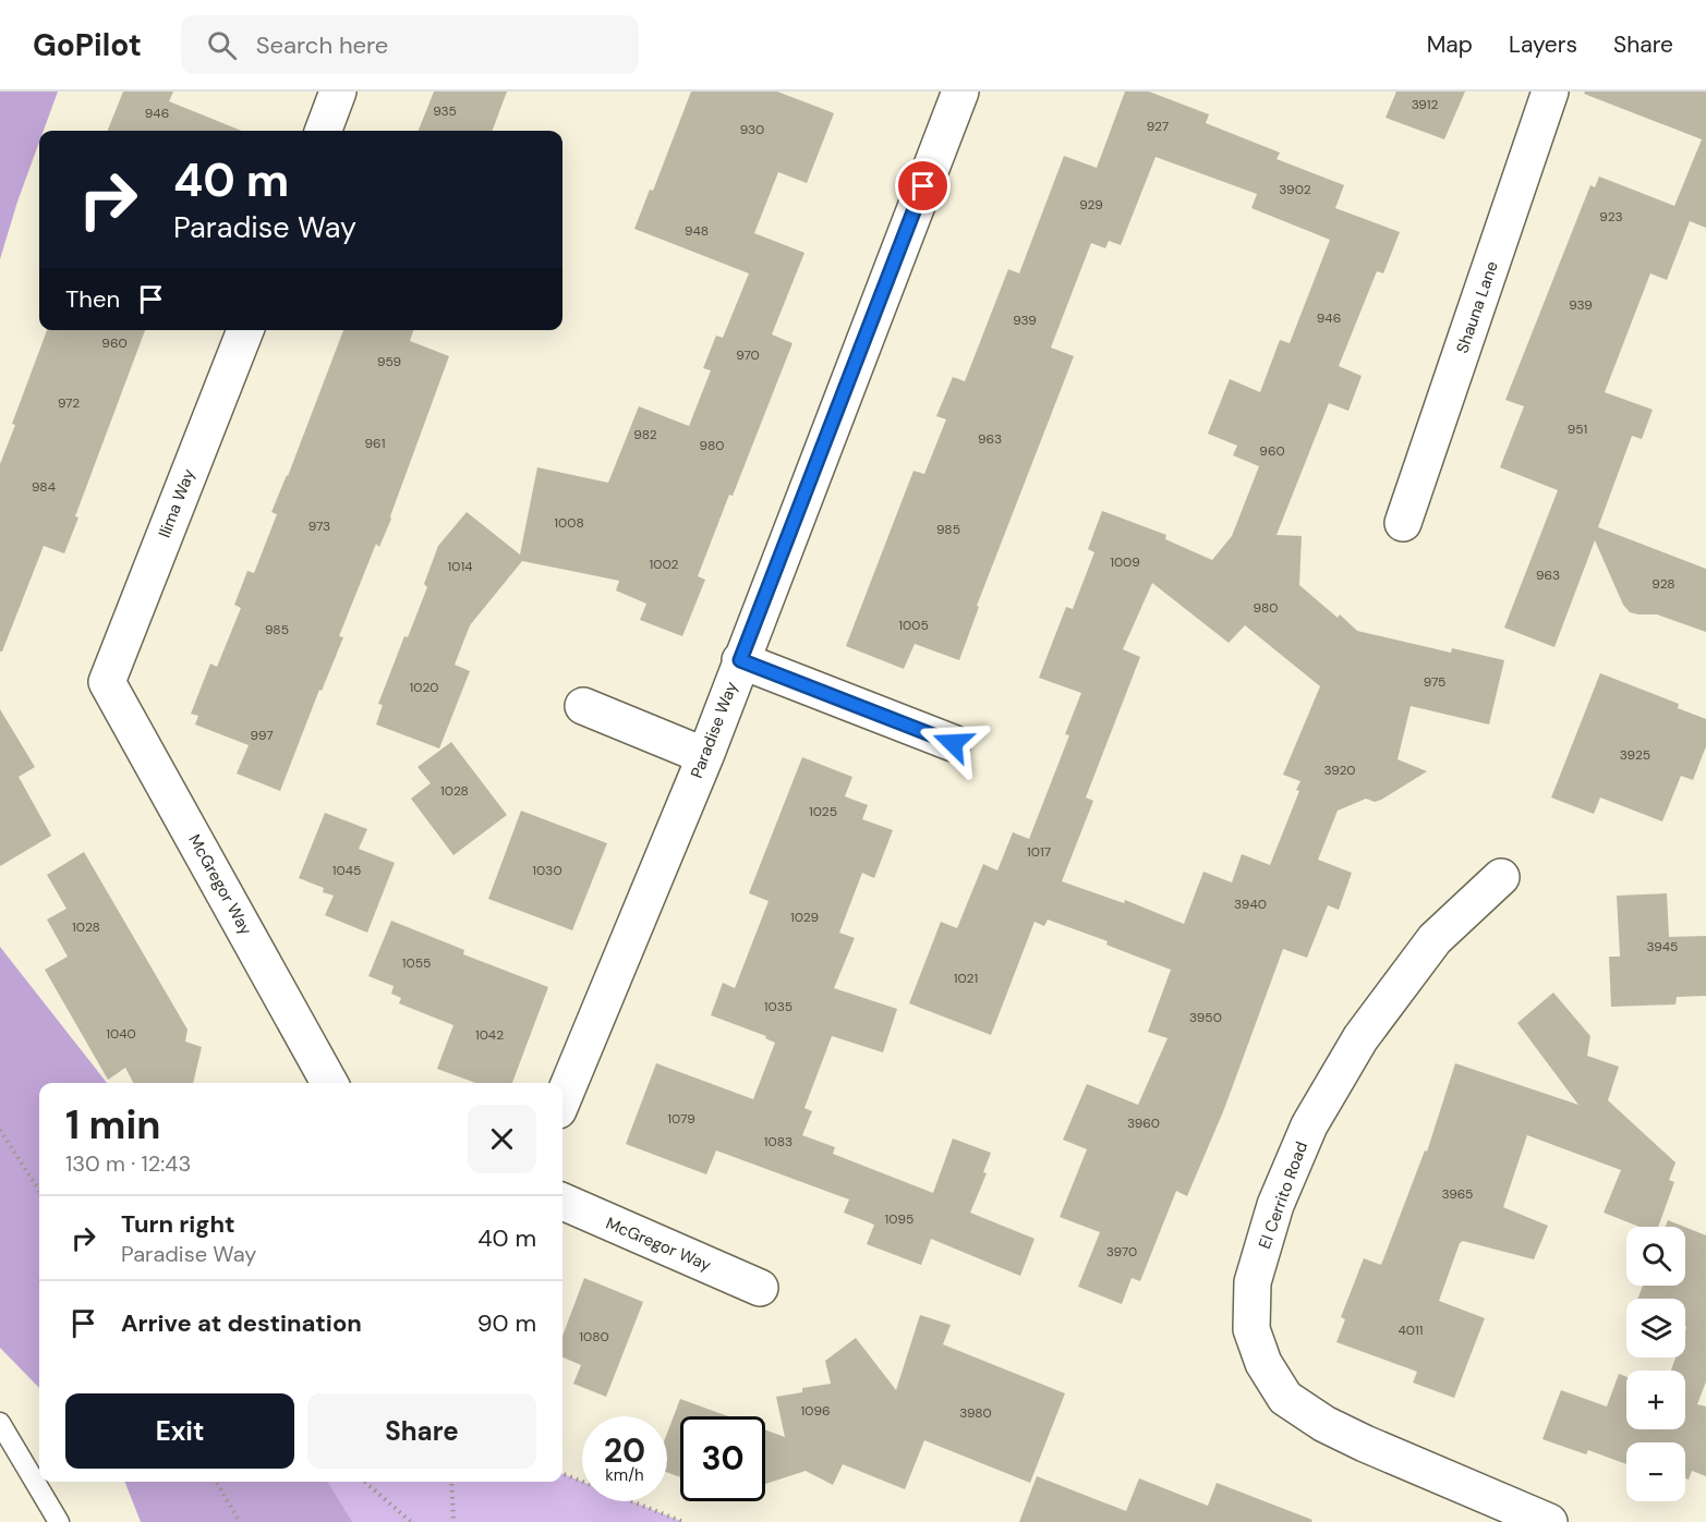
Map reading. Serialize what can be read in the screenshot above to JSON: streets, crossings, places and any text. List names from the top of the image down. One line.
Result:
{"streets":{"street":["Shauna Lane","Ilima Way","Paradise Way","McGregor Way","El Cerrito Road"]},"crossings":[["Ilima Way","McGregor Way"]],"house_numbers":["3912","935","946","927","930","3902","929","923","948","939","946","939","960","970","959","972","951","982","963","961","980","960","984","1008","973","985","1009","1002","1014","963","928","980","1005","985","975","1020","997","3925","3920","1028","1025","1017","1045","1030","3940","1029","1028","3945","1055","1021","1035","3950","1040","1042","1079","3960","1083","3965","1095","3970","4011","1080","1096","3980"],"page":{"header":"GoPilot","search":"Search here","nav":["Map","Layers","Share"],"turn":["40 m","Paradise Way"],"then":"Then","heading":["1 min","130 m · 12:43"],"list":[{"name":"Turn right","note":"Paradise Way","value":"40 m"},{"name":"Arrive at destination","value":"90 m"}],"map_buttons":["+","−"],"buttons":["Exit","Share"],"speed":"20 km/h","limit":"30"}}
